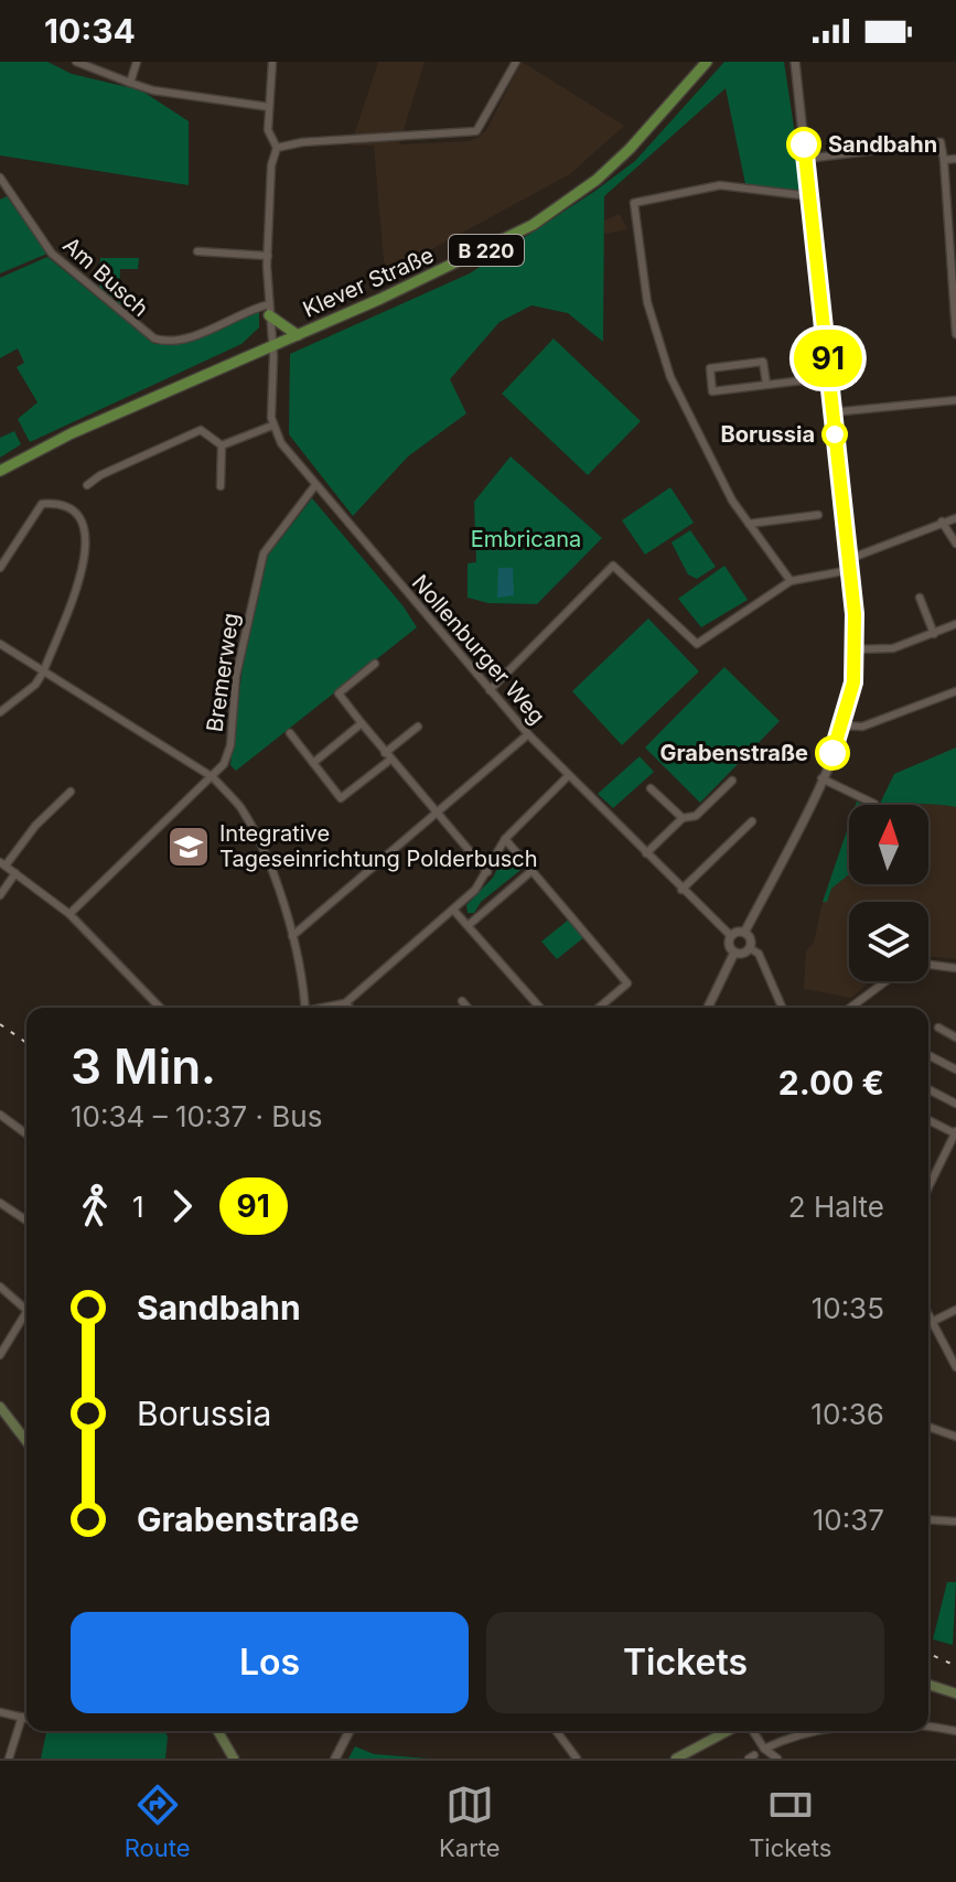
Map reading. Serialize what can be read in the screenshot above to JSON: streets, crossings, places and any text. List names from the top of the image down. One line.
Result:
{"streets":{"main road":["B 220","Klever Straße"],"street":["Am Busch","Nollenburger Weg","Bremerweg"]},"crossings":[["Nollenburger Weg","Bremerweg"]],"parks":["Embricana"],"places":{"other":["Sandbahn","Borussia","Grabenstraße"],"school or university":["Integrative Tageseinrichtung Polderbusch"]},"lines":["bus line 91"],"north":"top","page":{"status":"10:34","on_map":"91","heading":["3 Min.","10:34 – 10:37 · Bus","2.00 €"],"legs":["1","91","2 Halte"],"list":[{"name":"Sandbahn","value":"10:35"},{"name":"Borussia","value":"10:36"},{"name":"Grabenstraße","value":"10:37"}],"buttons":["Los","Tickets"],"tabs":["Route","Karte","Tickets"]}}
